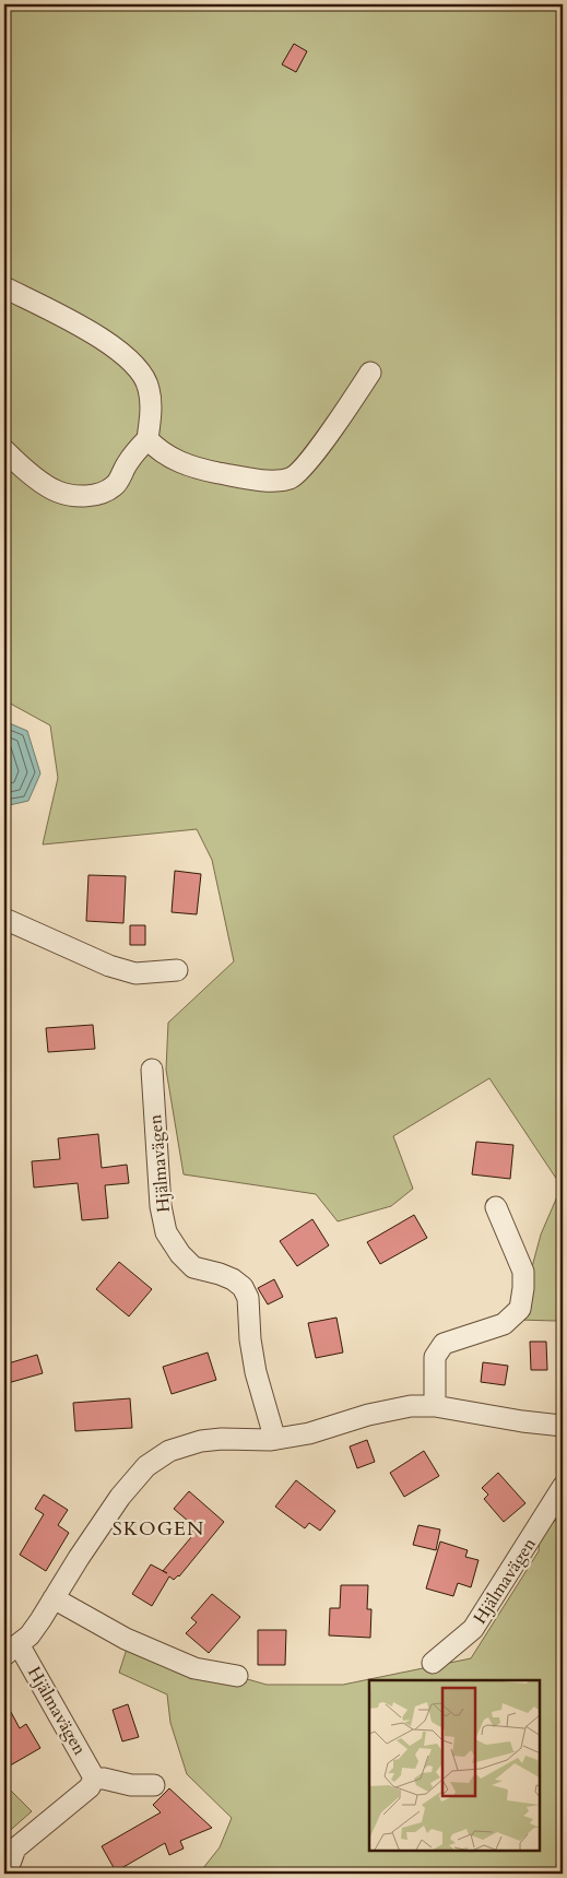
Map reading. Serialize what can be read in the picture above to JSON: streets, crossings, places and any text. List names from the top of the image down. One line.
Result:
{"streets":{"street":["Hjälmavägen"]},"districts":["SKOGEN"]}
